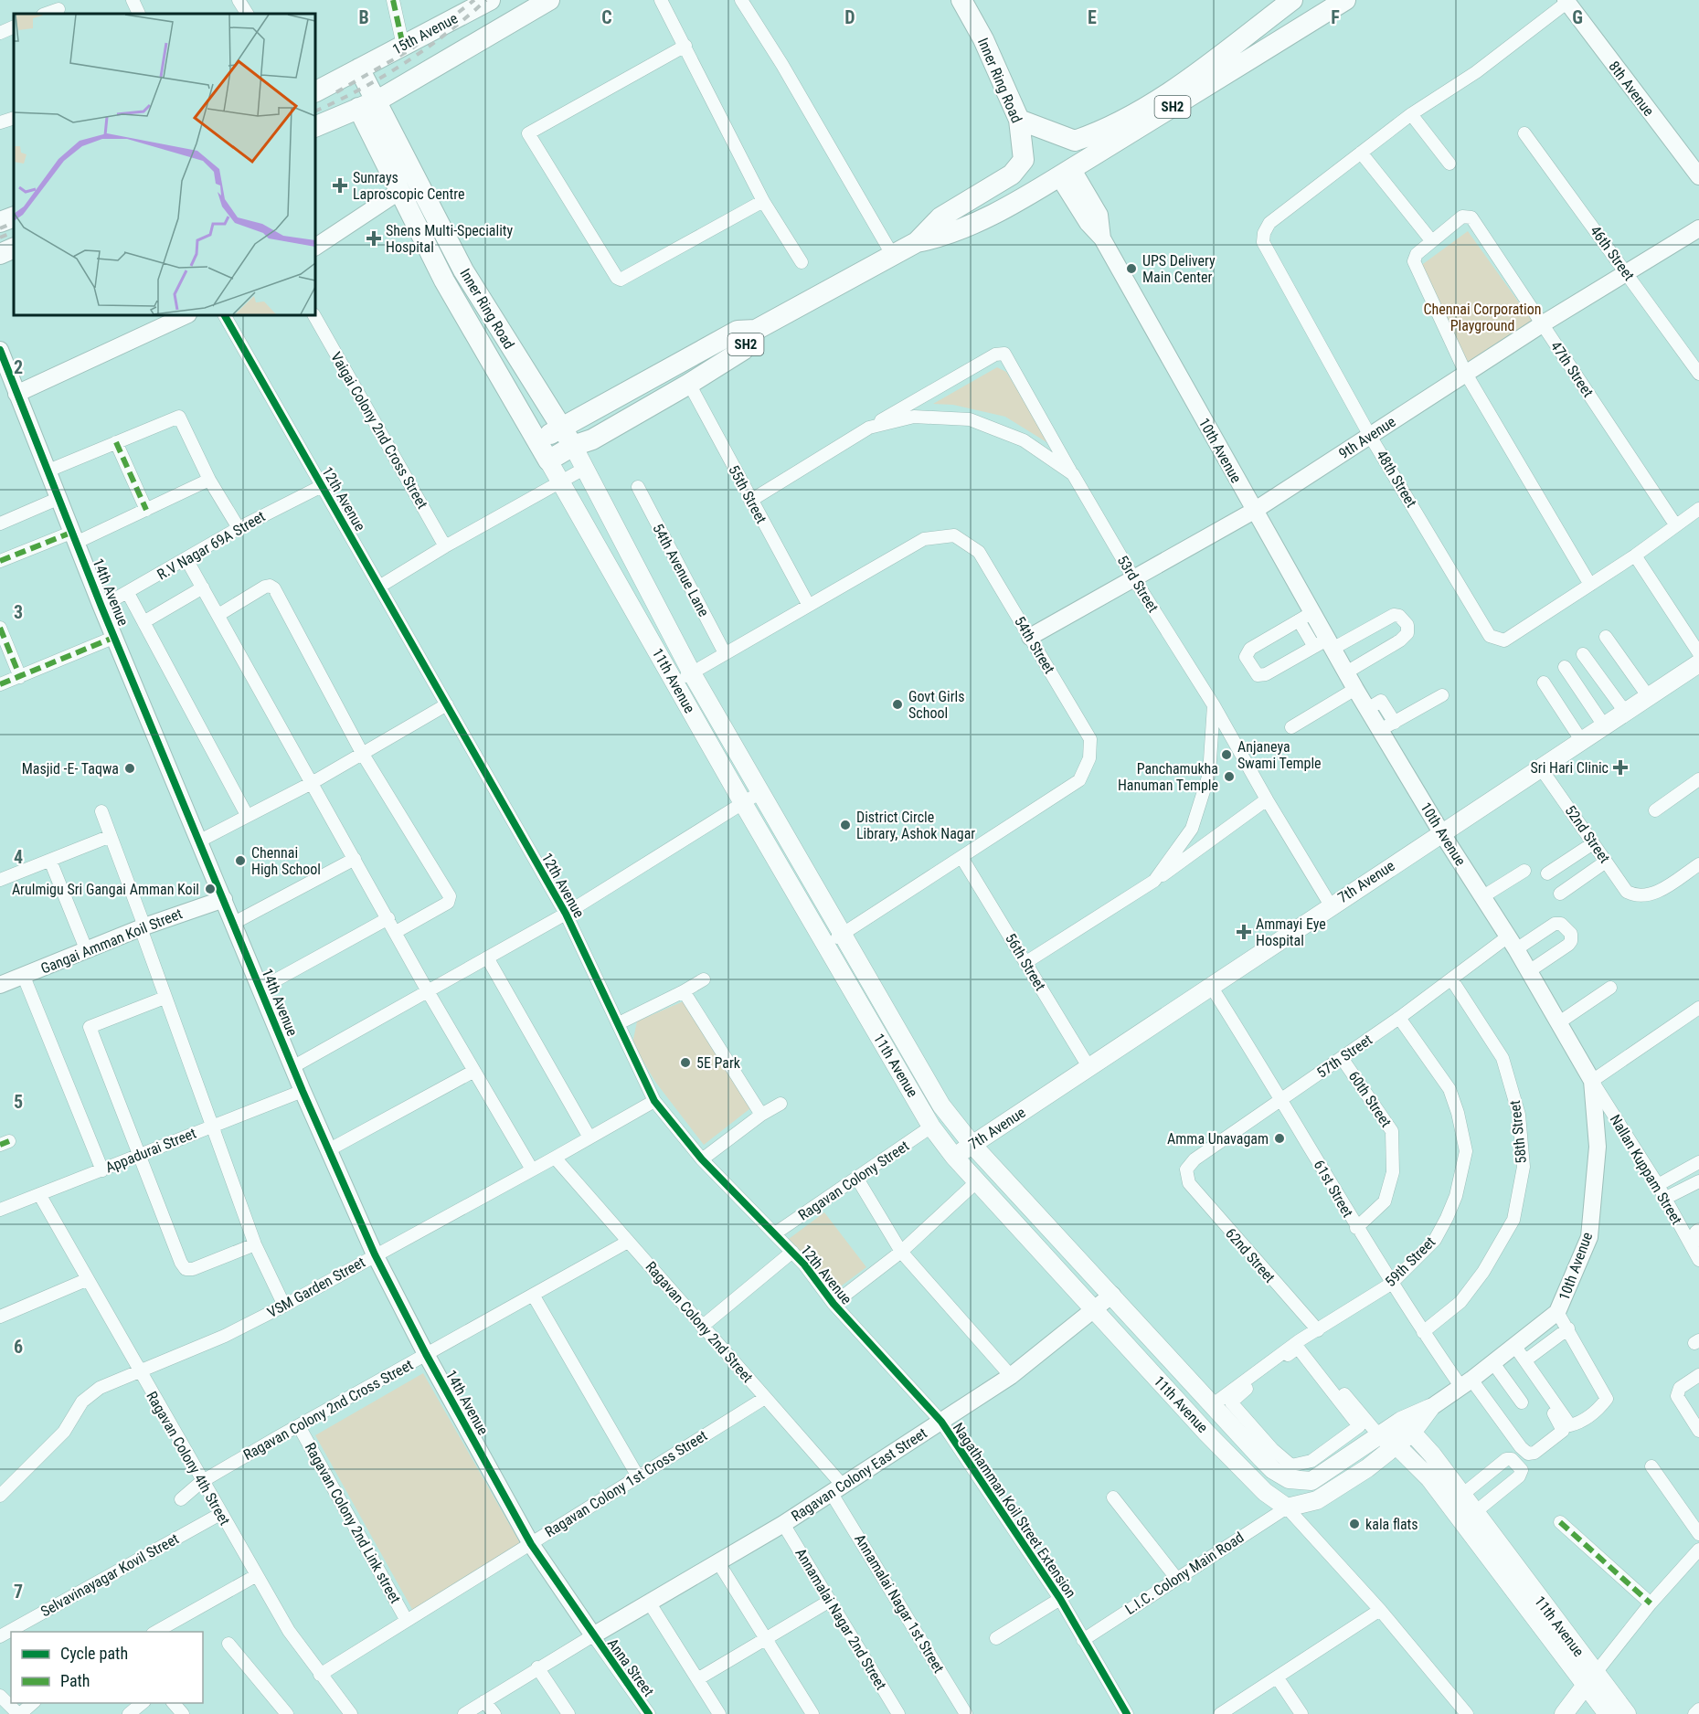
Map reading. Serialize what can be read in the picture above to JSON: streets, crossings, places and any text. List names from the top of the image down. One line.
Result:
{"streets":{"main road":["15th Avenue","Inner Ring Road","SH2","11th Avenue","7th Avenue"],"street":["8th Avenue","46th Street","47th Street","Vaigai Colony 2nd Cross Street","9th Avenue","10th Avenue","48th Street","55th Street","12th Avenue","R.V Nagar 69A Street","54th Avenue Lane","53rd Street","14th Avenue","54th Street","52nd Street","Gangai Amman Koil Street","56th Street","57th Street","60th Street","58th Street","Appadurai Street","Nallan Kuppam Street","Ragavan Colony Street","61st Street","62nd Street","59th Street","VSM Garden Street","Ragavan Colony 2nd Street","Ragavan Colony 2nd Cross Street","Ragavan Colony 4th Street","Ragavan Colony East Street","Ragavan Colony 1st Cross Street","Nagathamman Koil Street Extension","Ragavan Colony 2nd Link street","L.I.C. Colony Main Road","Selvavinayagar Kovil Street","Annamalai Nagar 1st Street","Annamalai Nagar 2nd Street","Anna Street"]},"crossings":[["Inner Ring Road","SH2"],["Inner Ring Road","10th Avenue"],["Inner Ring Road","55th Street"],["Inner Ring Road","11th Avenue"],["SH2","10th Avenue"],["46th Street","9th Avenue"],["47th Street","9th Avenue"],["9th Avenue","10th Avenue"],["9th Avenue","48th Street"],["9th Avenue","53rd Street"],["9th Avenue","54th Street"],["10th Avenue","11th Avenue"],["10th Avenue","7th Avenue"],["10th Avenue","57th Street"],["10th Avenue","Nallan Kuppam Street"],["10th Avenue","61st Street"],["55th Street","53rd Street"],["55th Street","54th Street"],["12th Avenue","R.V Nagar 69A Street"],["12th Avenue","Ragavan Colony Street"],["12th Avenue","VSM Garden Street"],["12th Avenue","Ragavan Colony East Street"],["12th Avenue","Nagathamman Koil Street Extension"],["R.V Nagar 69A Street","14th Avenue"],["54th Avenue Lane","54th Street"],["53rd Street","7th Avenue"],["14th Avenue","Gangai Amman Koil Street"],["14th Avenue","Appadurai Street"],["14th Avenue","VSM Garden Street"],["14th Avenue","Ragavan Colony 2nd Cross Street"],["14th Avenue","Ragavan Colony East Street"],["14th Avenue","Ragavan Colony 1st Cross Street"],["14th Avenue","Anna Street"],["54th Street","11th Avenue"],["54th Street","56th Street"],["11th Avenue","7th Avenue"],["11th Avenue","Ragavan Colony Street"],["11th Avenue","59th Street"],["11th Avenue","Ragavan Colony East Street"],["11th Avenue","L.I.C. Colony Main Road"],["52nd Street","7th Avenue"],["7th Avenue","56th Street"],["7th Avenue","61st Street"],["57th Street","60th Street"],["57th Street","58th Street"],["57th Street","61st Street"],["57th Street","62nd Street"],["57th Street","59th Street"],["60th Street","61st Street"],["58th Street","61st Street"],["Appadurai Street","Ragavan Colony 4th Street"],["61st Street","59th Street"],["62nd Street","59th Street"],["VSM Garden Street","Ragavan Colony 2nd Street"],["VSM Garden Street","Ragavan Colony 4th Street"],["Ragavan Colony 2nd Street","Ragavan Colony 2nd Cross Street"],["Ragavan Colony 2nd Street","Ragavan Colony East Street"],["Ragavan Colony 2nd Street","Ragavan Colony 1st Cross Street"],["Ragavan Colony 2nd Street","Annamalai Nagar 1st Street"],["Ragavan Colony 2nd Cross Street","Ragavan Colony 4th Street"],["Ragavan Colony 2nd Cross Street","Ragavan Colony 2nd Link street"],["Ragavan Colony 4th Street","Ragavan Colony 1st Cross Street"],["Ragavan Colony 4th Street","Selvavinayagar Kovil Street"],["Ragavan Colony East Street","Nagathamman Koil Street Extension"],["Ragavan Colony East Street","Annamalai Nagar 1st Street"],["Ragavan Colony East Street","Annamalai Nagar 2nd Street"],["Ragavan Colony East Street","Anna Street"],["Ragavan Colony 1st Cross Street","Ragavan Colony 2nd Link street"],["Nagathamman Koil Street Extension","L.I.C. Colony Main Road"]],"parks":["Chennai Corporation Playground"],"places":{"health":["Sunrays Laproscopic Centre","Shens Multi-Speciality Hospital","Sri Hari Clinic","Ammayi Eye Hospital"],"other":["UPS Delivery Main Center","Govt Girls School","Anjaneya Swami Temple","Masjid -E- Taqwa","Panchamukha Hanuman Temple","District Circle Library, Ashok Nagar","Chennai High School","Arulmigu Sri Gangai Amman Koil","5E Park","Amma Unavagam","kala flats"]},"legend":["Cycle path","Path"],"grid":{"columns":["B","C","D","E","F","G"],"rows":["2","3","4","5","6","7"]}}
